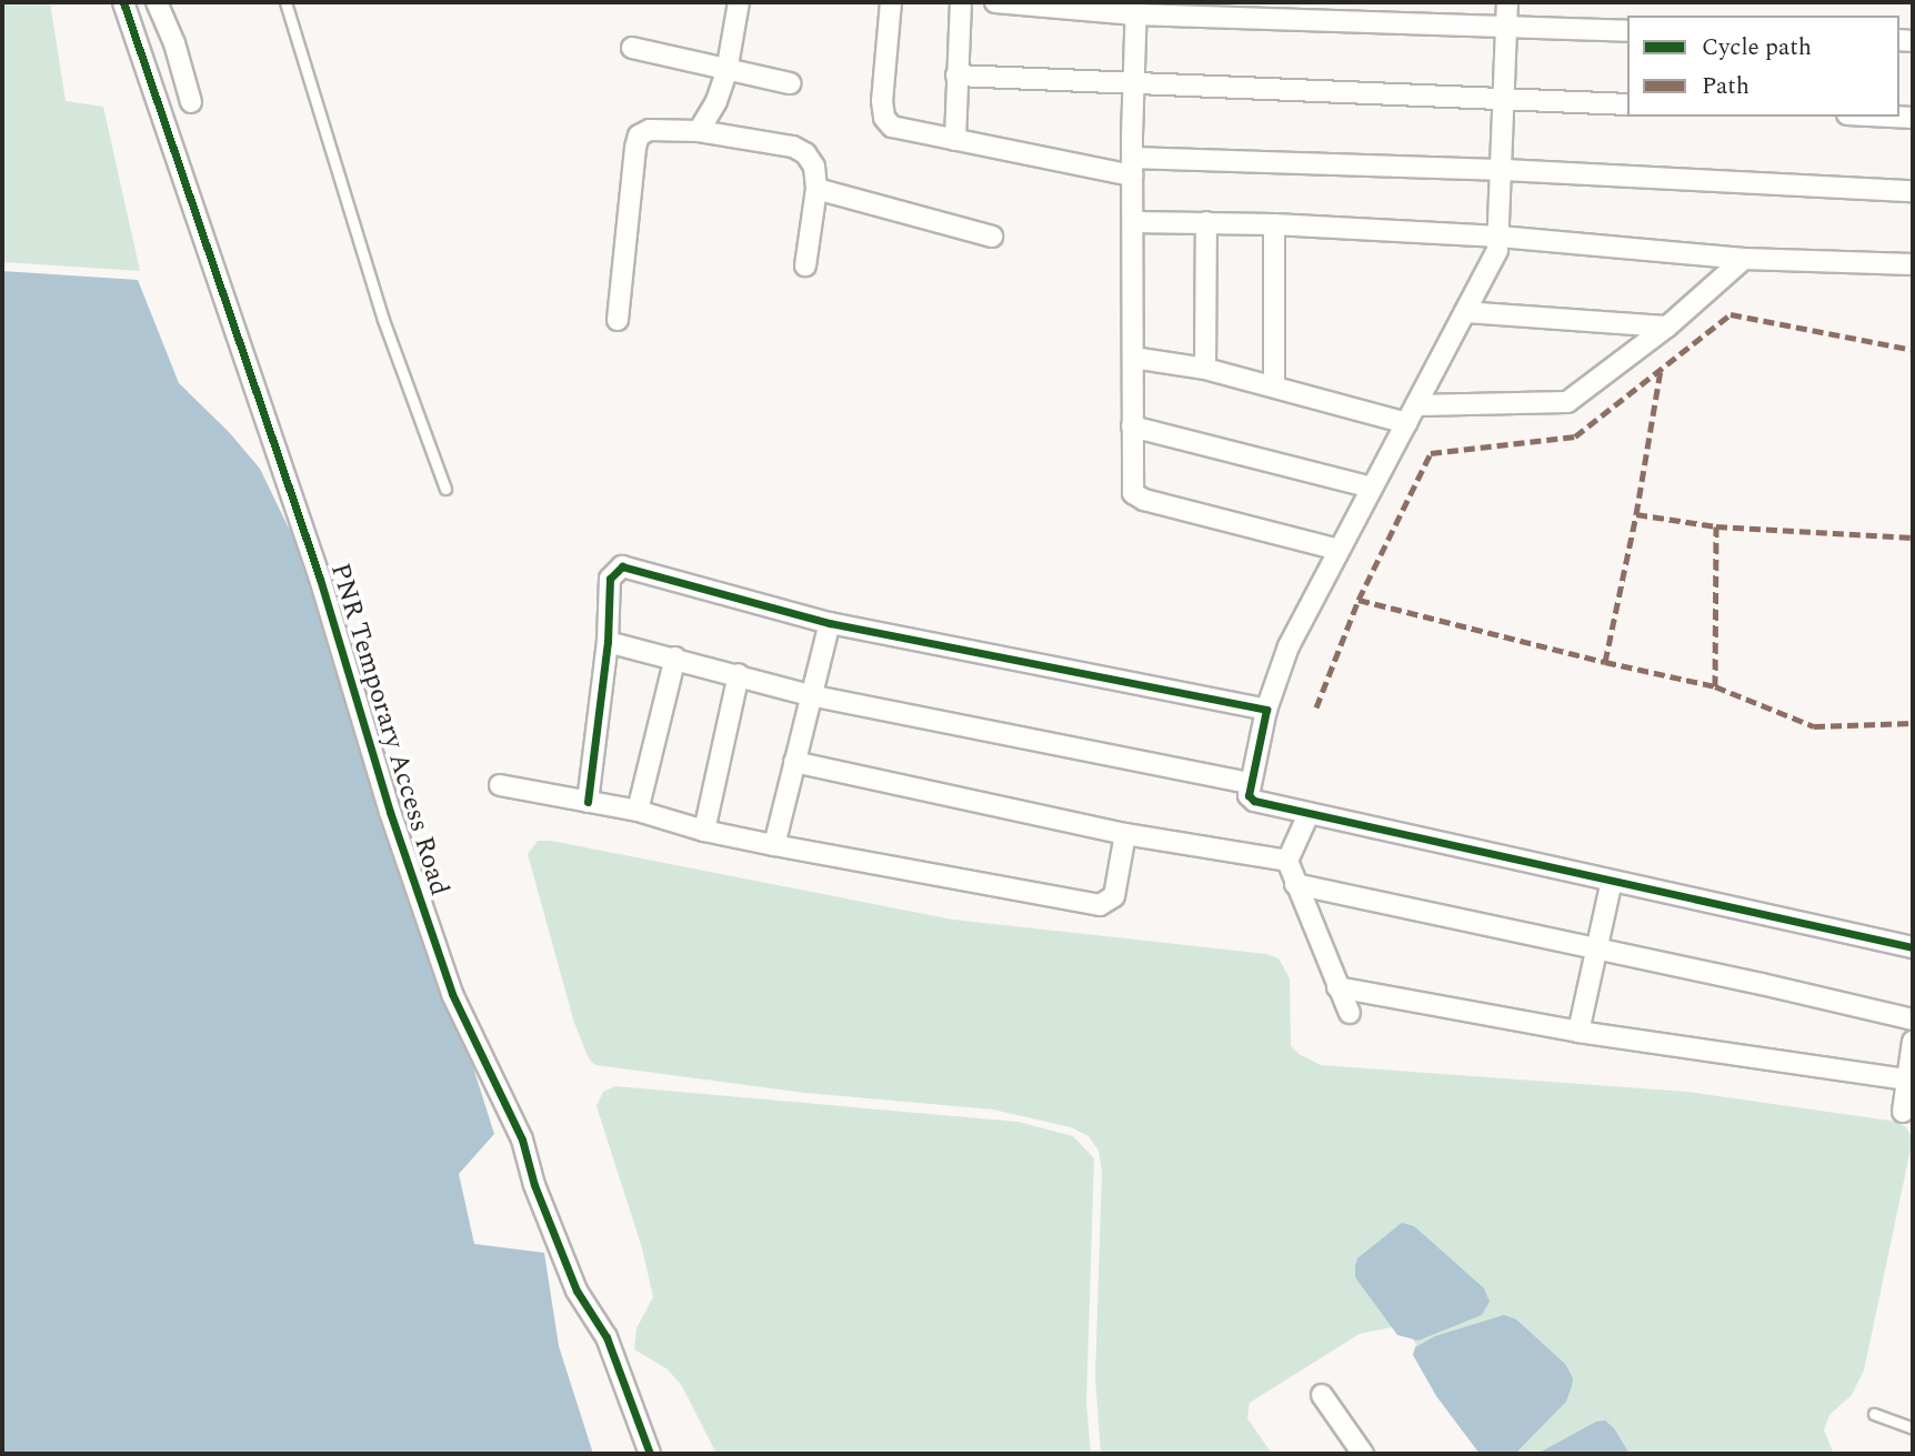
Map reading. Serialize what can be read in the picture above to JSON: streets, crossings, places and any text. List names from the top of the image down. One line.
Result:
{"streets":{"street":["PNR Temporary Access Road"]},"legend":["Cycle path","Path"]}
